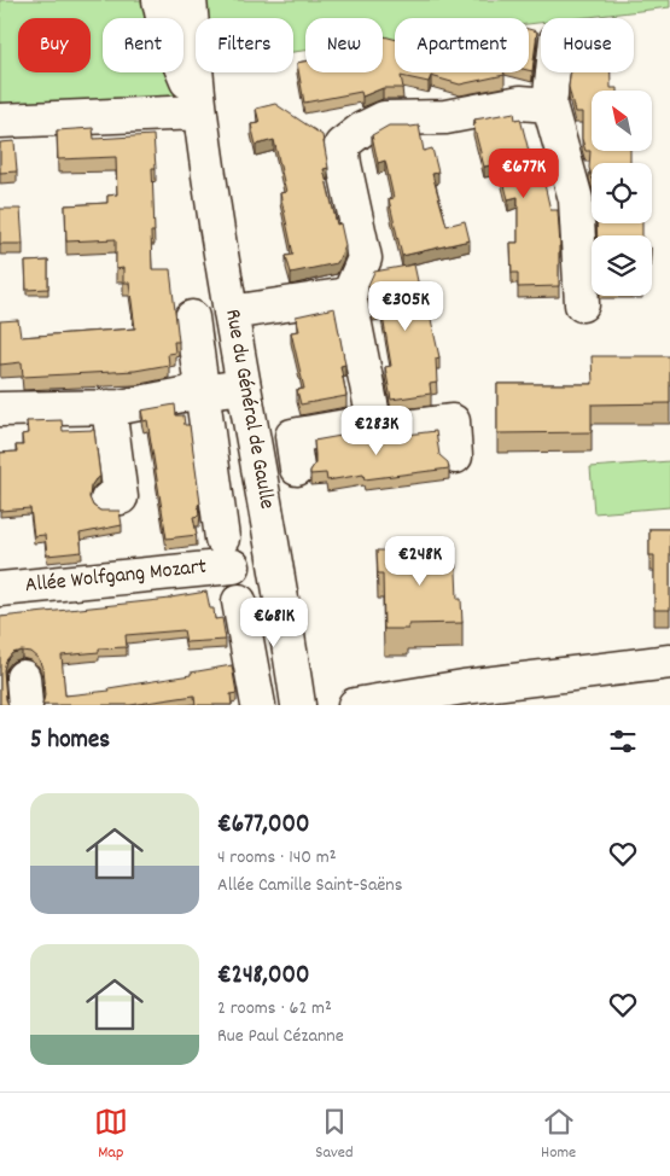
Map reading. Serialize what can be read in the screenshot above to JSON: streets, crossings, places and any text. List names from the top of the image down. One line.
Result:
{"streets":{"street":["Rue du Général de Gaulle","Allée Wolfgang Mozart"]},"north":"top left","page":{"chip":["Buy","Rent","Filters","New","Apartment","House"],"price":["€677K","€305K","€283K","€248K","€681K"],"heading":"5 homes","list":[{"name":"€677,000","note":"4 rooms · 140 m² · Allée Camille Saint-Saëns"},{"name":"€248,000","note":"2 rooms · 62 m² · Rue Paul Cézanne"}],"tabs":["Map","Saved","Home"]}}
